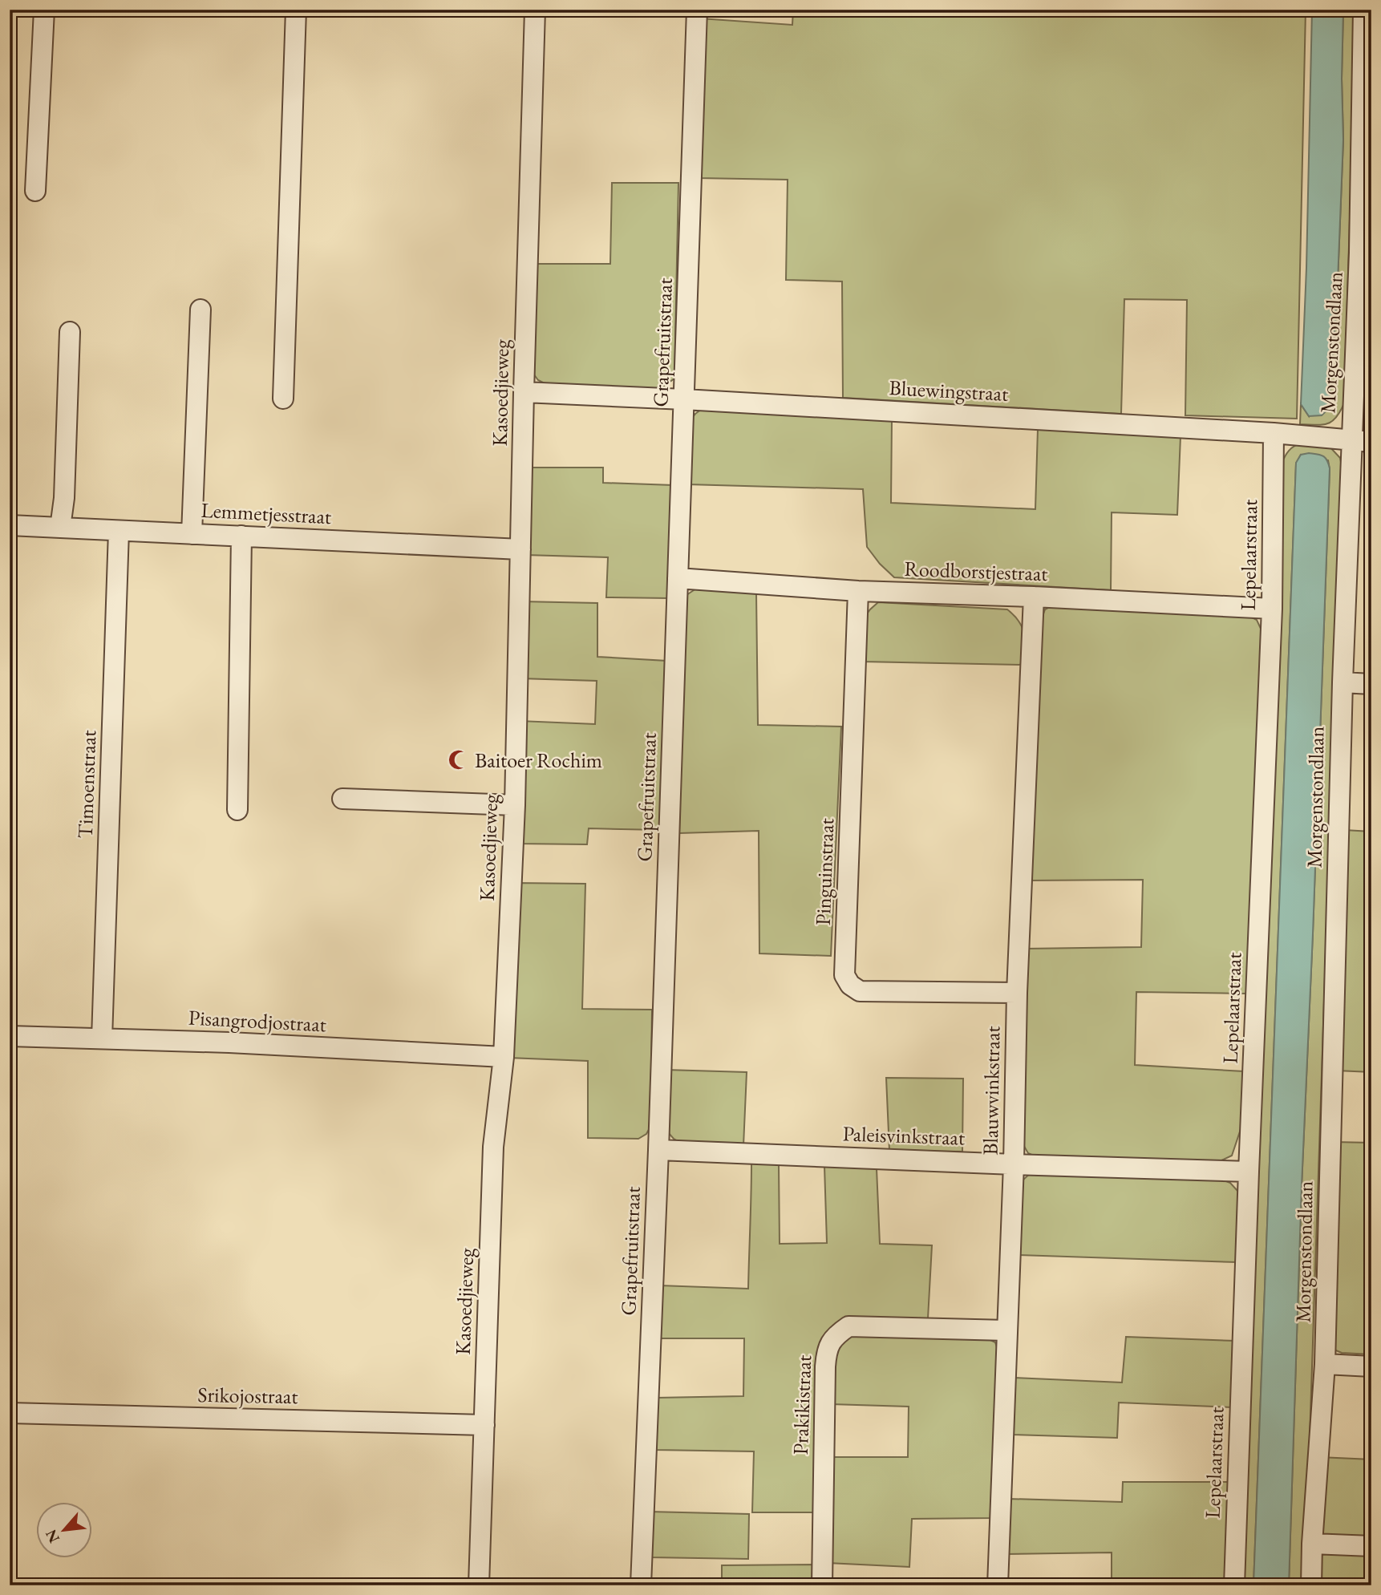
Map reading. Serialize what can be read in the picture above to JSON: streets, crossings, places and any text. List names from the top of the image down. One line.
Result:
{"streets":{"street":["Grapefruitstraat","Morgenstondlaan","Bluewingstraat","Kasoedjieweg","Lemmetjesstraat","Lepelaarstraat","Roodborstjestraat","Timoenstraat","Pinguinstraat","Pisangrodjostraat","Blauwvinkstraat","Paleisvinkstraat","Srikojostraat","Prakikistraat"]},"crossings":[["Grapefruitstraat","Bluewingstraat"],["Grapefruitstraat","Roodborstjestraat"],["Grapefruitstraat","Paleisvinkstraat"],["Morgenstondlaan","Bluewingstraat"],["Bluewingstraat","Kasoedjieweg"],["Bluewingstraat","Lepelaarstraat"],["Kasoedjieweg","Lemmetjesstraat"],["Kasoedjieweg","Pisangrodjostraat"],["Kasoedjieweg","Srikojostraat"],["Lemmetjesstraat","Timoenstraat"],["Lepelaarstraat","Roodborstjestraat"],["Lepelaarstraat","Paleisvinkstraat"],["Roodborstjestraat","Pinguinstraat"],["Roodborstjestraat","Blauwvinkstraat"],["Timoenstraat","Pisangrodjostraat"],["Pinguinstraat","Blauwvinkstraat"],["Blauwvinkstraat","Paleisvinkstraat"],["Blauwvinkstraat","Prakikistraat"]],"places":{"mosque":["Baitoer Rochim"]},"north":"bottom left"}
